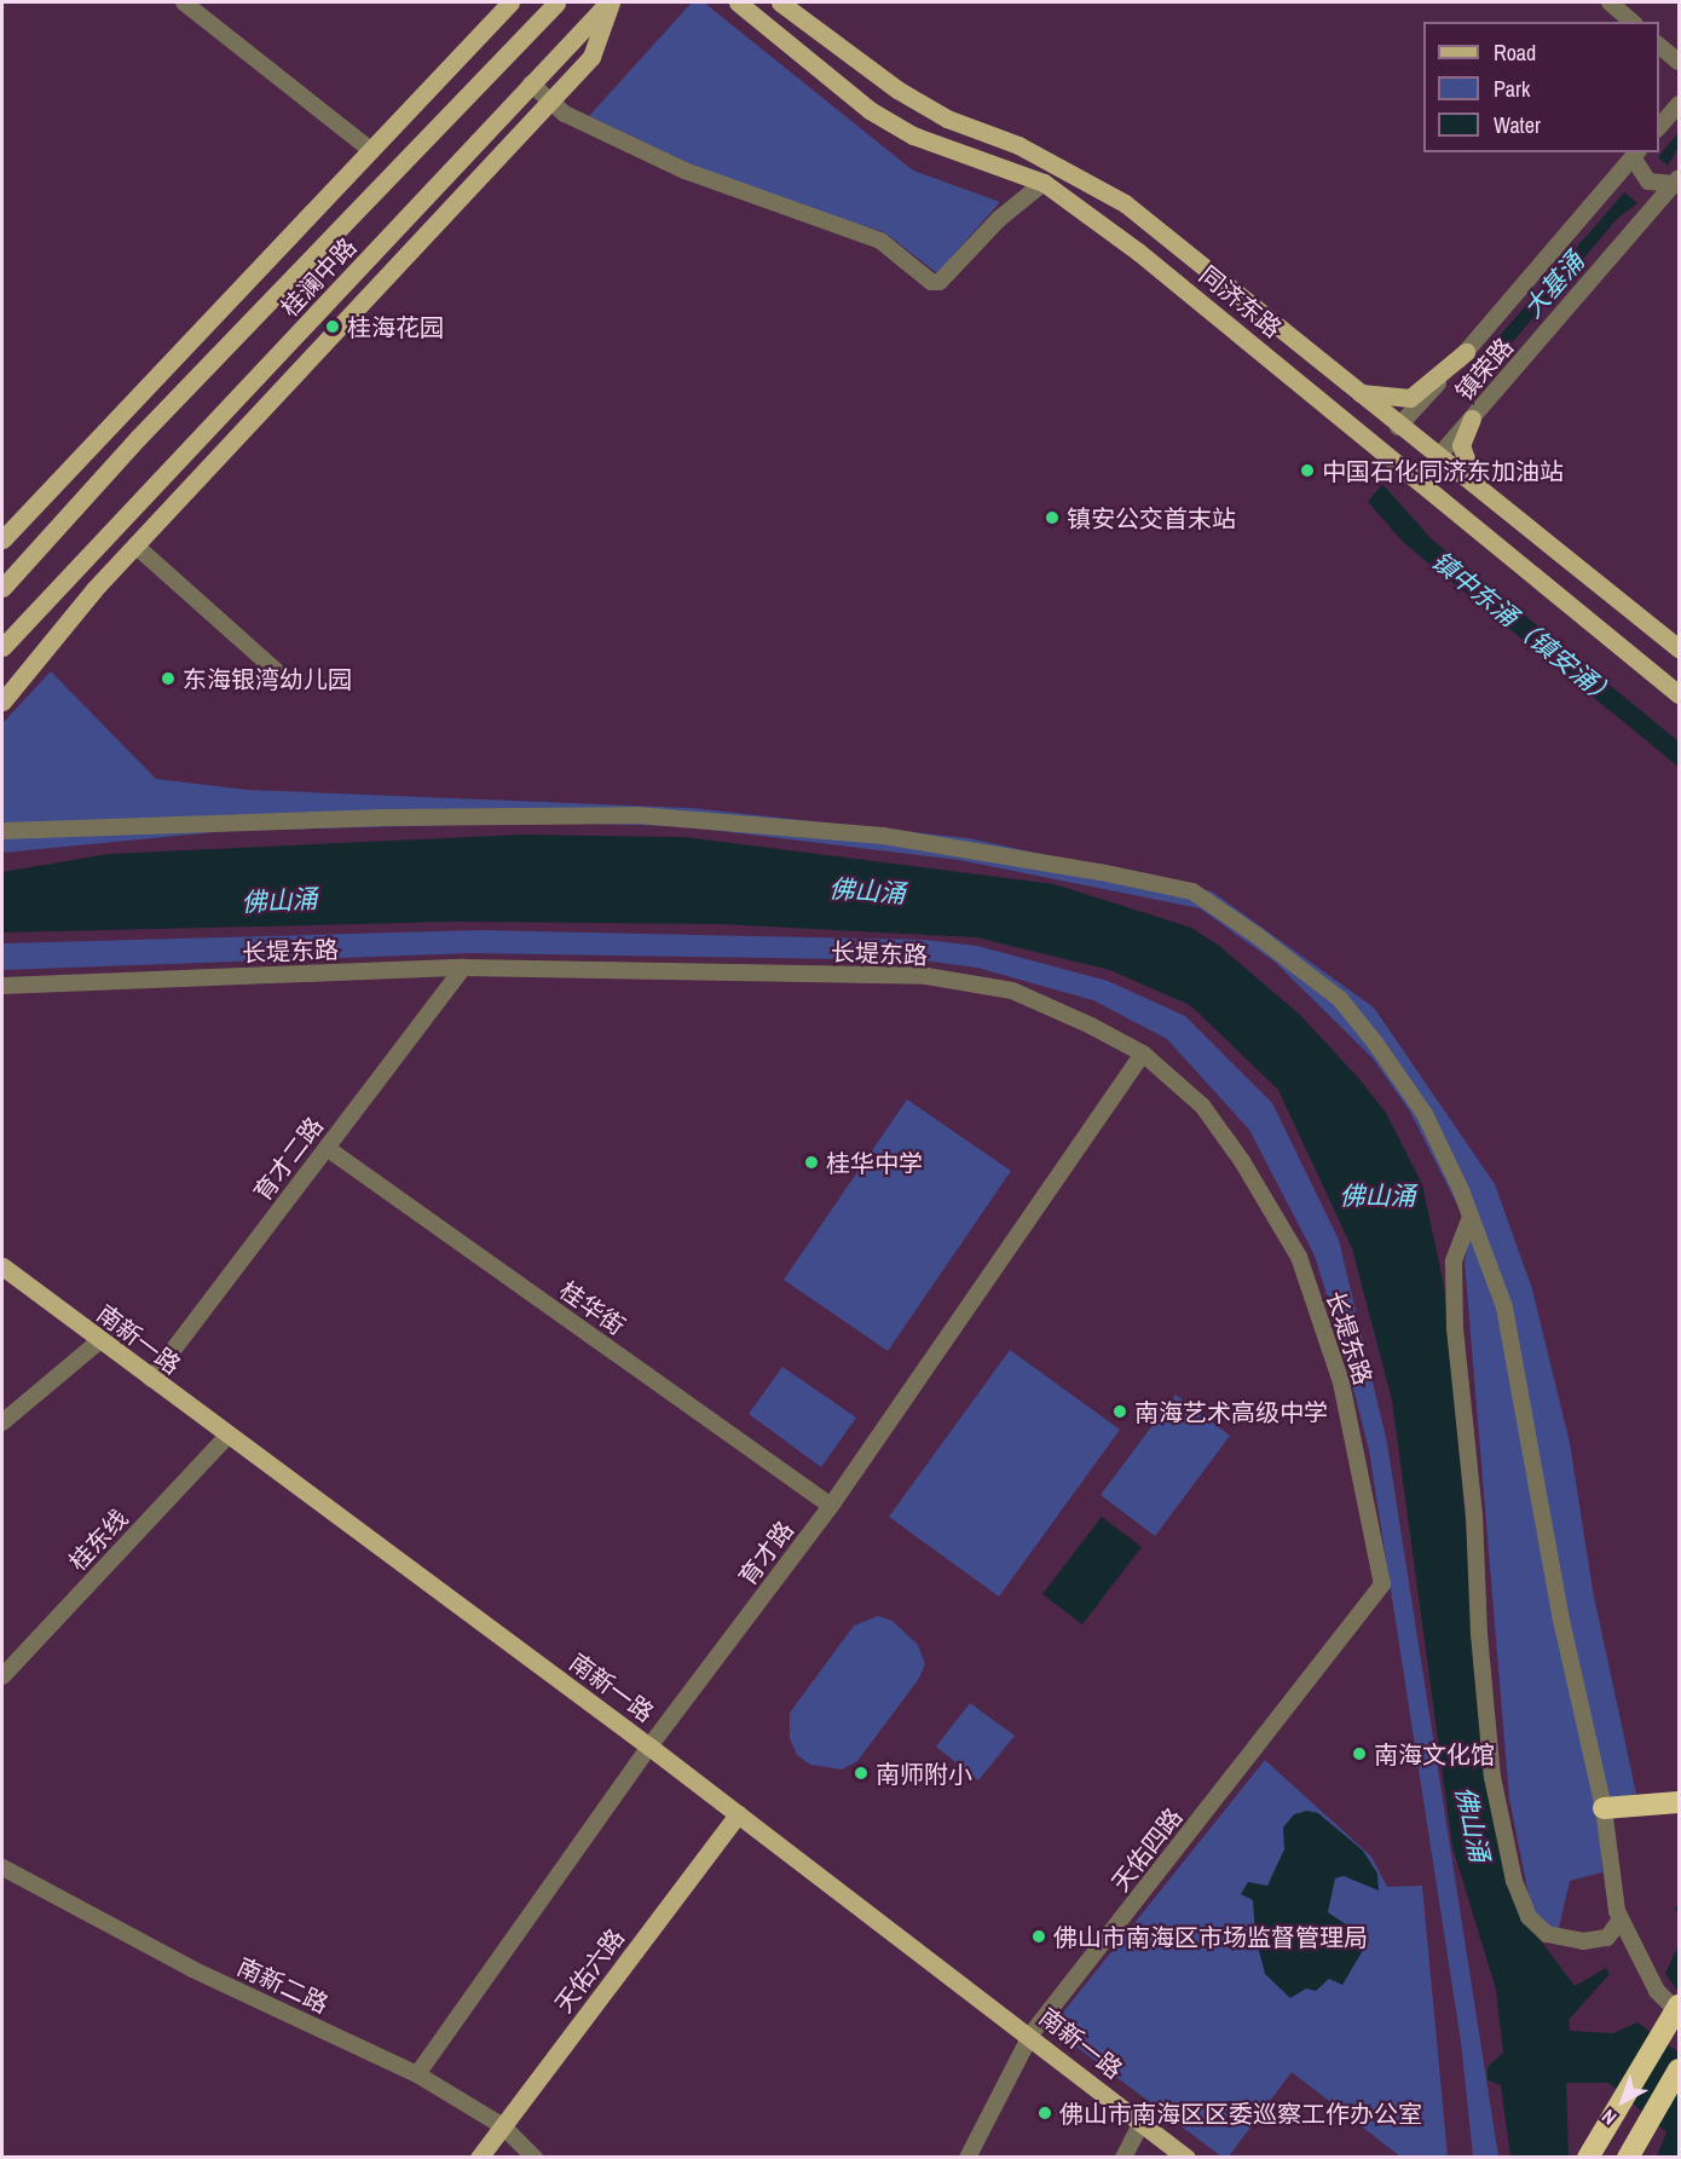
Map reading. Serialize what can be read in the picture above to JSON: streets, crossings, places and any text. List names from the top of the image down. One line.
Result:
{"streets":{"main road":["桂澜中路","同济东路","南新一路","天佑六路"],"street":["镇荣路","长堤东路","育才二路","桂华街","桂东线","育才路","天佑四路","南新二路"]},"crossings":[["同济东路","镇荣路"],["长堤东路","育才二路"],["长堤东路","育才路"],["长堤东路","天佑四路"],["育才二路","桂华街"],["育才二路","南新一路"],["桂华街","育才路"],["南新一路","桂东线"],["南新一路","育才路"],["南新一路","天佑四路"],["南新一路","天佑六路"],["育才路","南新二路"],["天佑六路","南新二路"]],"water":["大基涌","镇中东涌（镇安涌）","佛山涌"],"places":["桂海花园","中国石化同济东加油站","镇安公交首末站","东海银湾幼儿园","桂华中学","南海艺术高级中学","南海文化馆","南师附小","佛山市南海区市场监督管理局","佛山市南海区区委巡察工作办公室"],"legend":["Road","Park","Water"],"north":"bottom left"}
